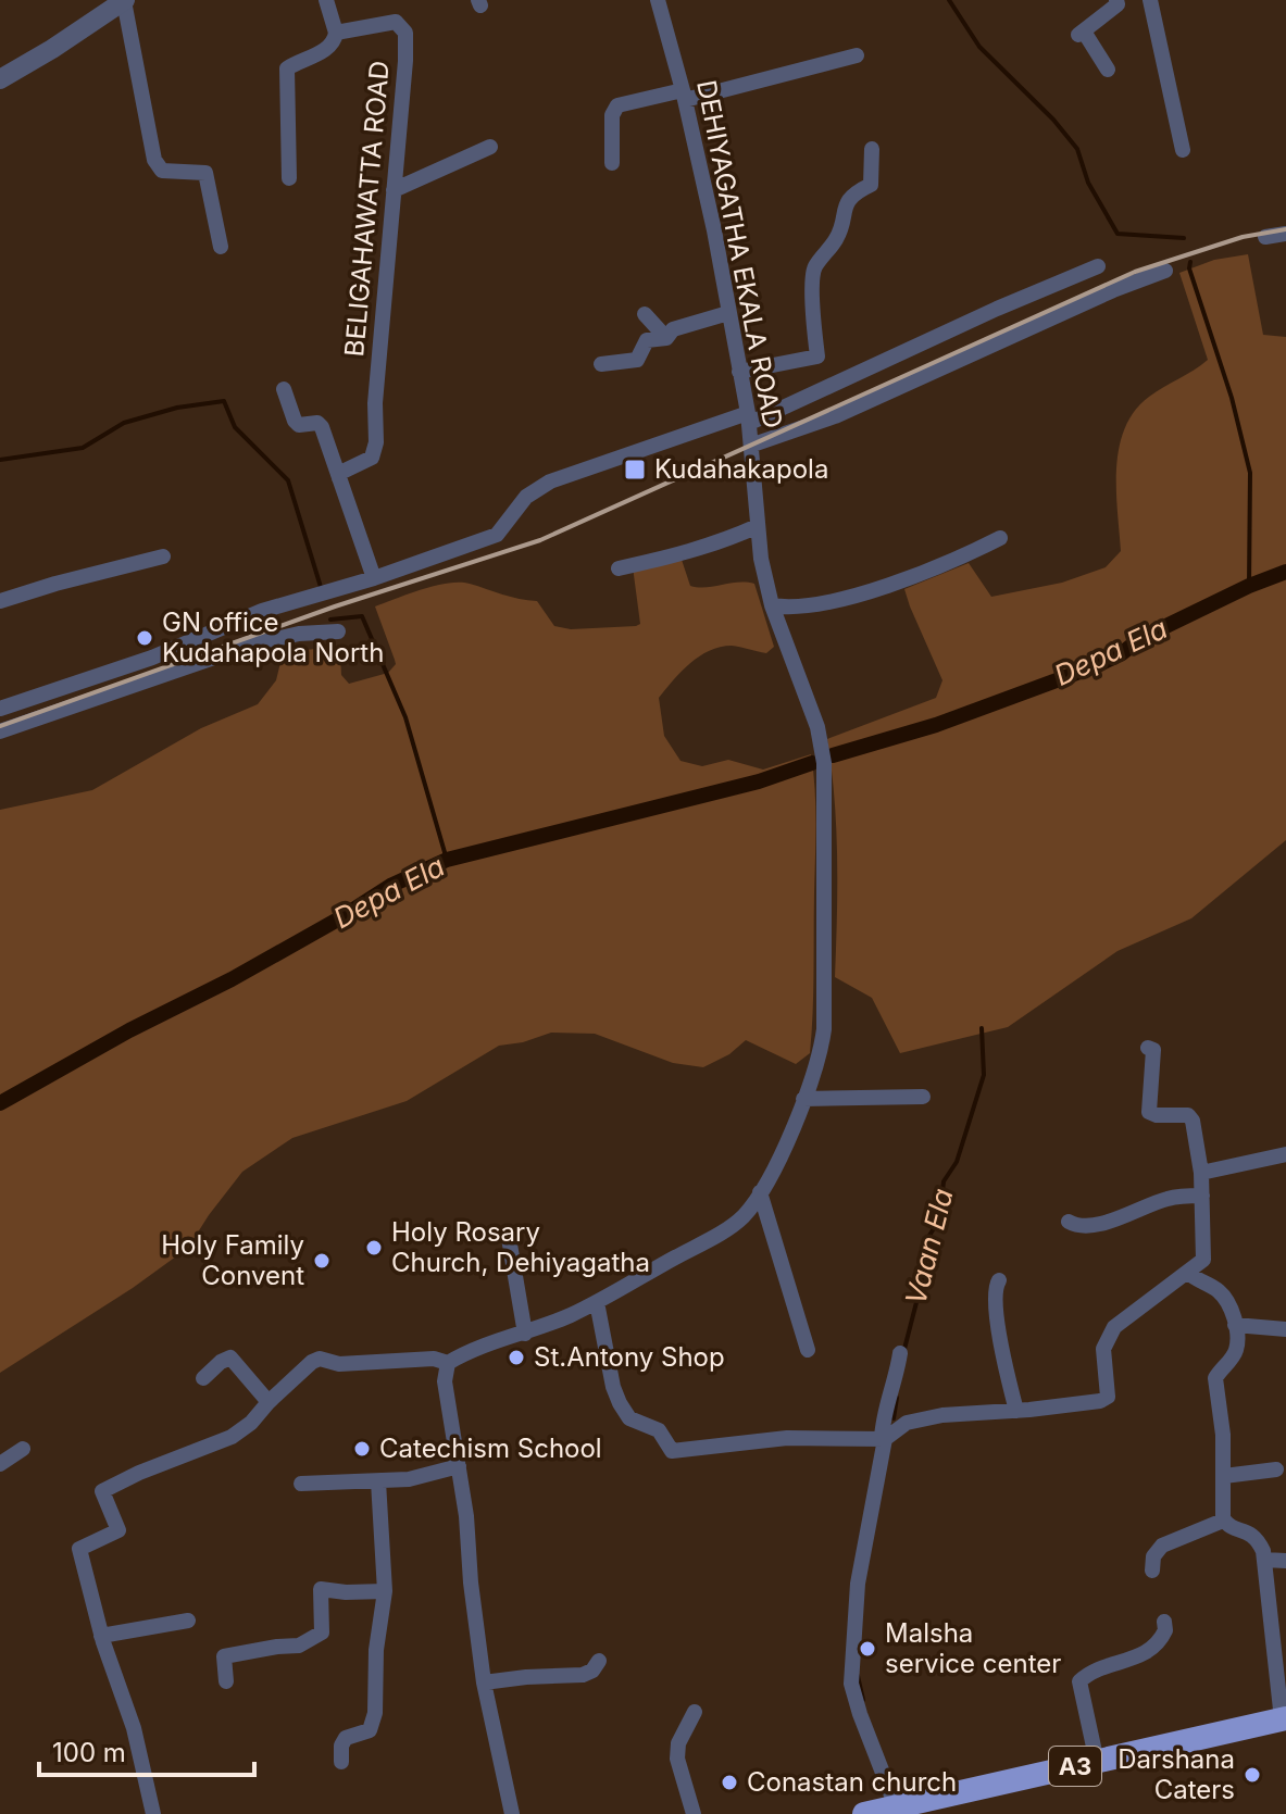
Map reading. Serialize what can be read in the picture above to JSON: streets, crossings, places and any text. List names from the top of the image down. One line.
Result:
{"streets":{"highway":["A3"],"street":["BELIGAHAWATTA ROAD","DEHIYAGATHA EKALA ROAD"]},"water":["Depa Ela","Vaan Ela"],"places":{"transit":["Kudahakapola"],"other":["GN office Kudahapola North","Holy Rosary Church, Dehiyagatha","Holy Family Convent","St.Antony Shop","Catechism School","Malsha service center","Darshana Caters","Conastan church"]},"scale_bar":"100 m"}
